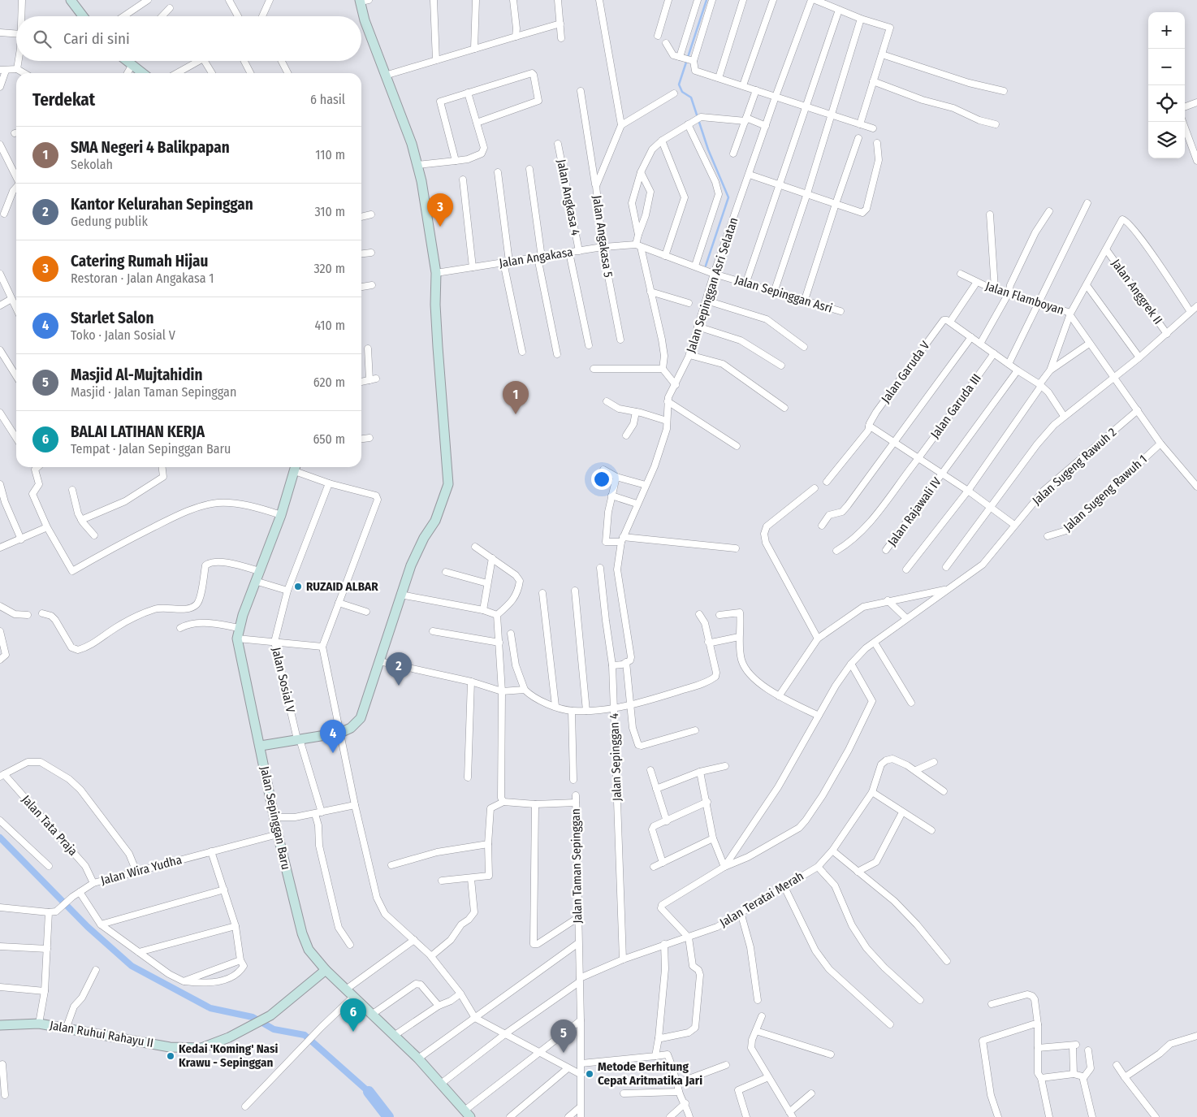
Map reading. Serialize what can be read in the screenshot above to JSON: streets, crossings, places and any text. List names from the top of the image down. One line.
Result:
{"streets":{"street":["Jalan Angkasa 4","Jalan Angakasa 5","Jalan Angakasa","Jalan Sepinggan Asri Selatan","Jalan Anggrek II","Jalan Sepinggan Asri","Jalan Flamboyan","Jalan Garuda V","Jalan Garuda III","Jalan Sugeng Rawuh 2","Jalan Sugeng Rawuh 1","Jalan Rajawali IV","Jalan Sosial V","Jalan Sepinggan 4","Jalan Sepinggan Baru","Jalan Tata Praja","Jalan Taman Sepinggan","Jalan Wira Yudha","Jalan Teratai Merah","Jalan Ruhui Rahayu II"]},"crossings":[["Jalan Angkasa 4","Jalan Angakasa"],["Jalan Angakasa 5","Jalan Angakasa"],["Jalan Angakasa","Jalan Sepinggan Asri"],["Jalan Sepinggan Asri Selatan","Jalan Sepinggan Asri"],["Jalan Flamboyan","Jalan Garuda V"],["Jalan Flamboyan","Jalan Sugeng Rawuh 2"],["Jalan Flamboyan","Jalan Sugeng Rawuh 1"],["Jalan Sepinggan 4","Jalan Teratai Merah"],["Jalan Sepinggan Baru","Jalan Wira Yudha"],["Jalan Sepinggan Baru","Jalan Teratai Merah"],["Jalan Sepinggan Baru","Jalan Ruhui Rahayu II"],["Jalan Tata Praja","Jalan Wira Yudha"],["Jalan Taman Sepinggan","Jalan Teratai Merah"]],"places":["RUZAID ALBAR","Kedai 'Koming' Nasi Krawu - Sepinggan","Metode Berhitung Cepat Aritmatika Jari"],"page":{"map_buttons":["+","−"],"search":"Cari di sini","heading":["Terdekat","6 hasil"],"list":[{"mark":"1","name":"SMA Negeri 4 Balikpapan","note":"Sekolah","value":"110 m"},{"mark":"2","name":"Kantor Kelurahan Sepinggan","note":"Gedung publik","value":"310 m"},{"mark":"3","name":"Catering Rumah Hijau","note":"Restoran · Jalan Angakasa 1","value":"320 m"},{"mark":"4","name":"Starlet Salon","note":"Toko · Jalan Sosial V","value":"410 m"},{"mark":"5","name":"Masjid Al-Mujtahidin","note":"Masjid · Jalan Taman Sepinggan","value":"620 m"},{"mark":"6","name":"BALAI LATIHAN KERJA","note":"Tempat · Jalan Sepinggan Baru","value":"650 m"}],"pins":["3","1","2","4","6","5"]}}
